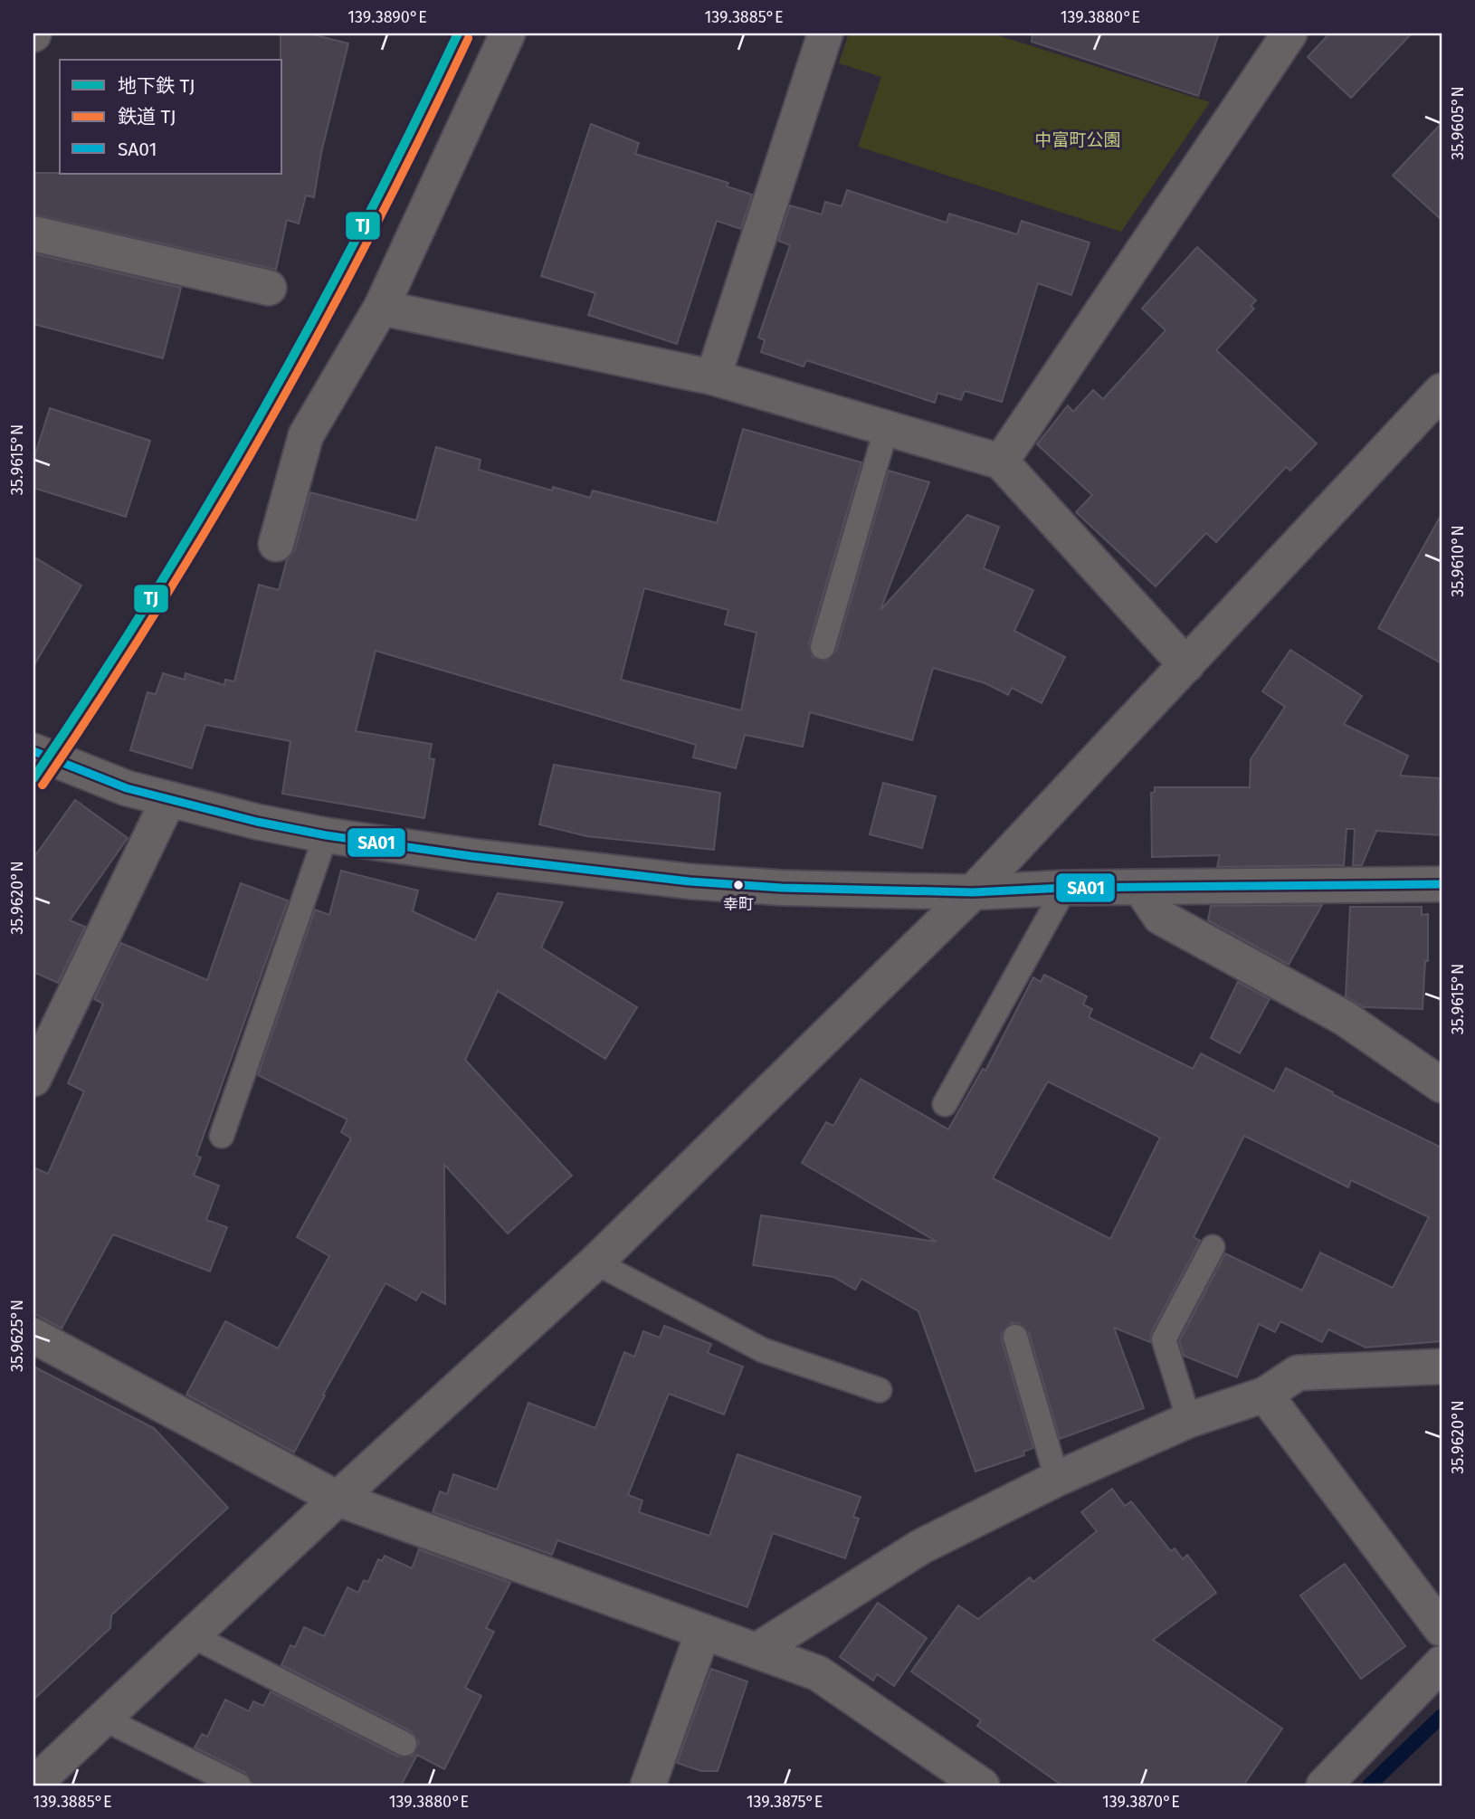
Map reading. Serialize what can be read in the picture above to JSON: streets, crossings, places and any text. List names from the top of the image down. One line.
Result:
{"parks":["中富町公園"],"places":["幸町"],"lines":["metro line TJ","rail line TJ","transit line SA01"],"legend":["地下鉄 TJ","鉄道 TJ","SA01"],"coordinates":["139.3890°E","139.3885°E","139.3880°E","35.9605°N","35.9615°N","35.9610°N","35.9620°N","35.9625°N","139.3875°E","139.3870°E"]}
